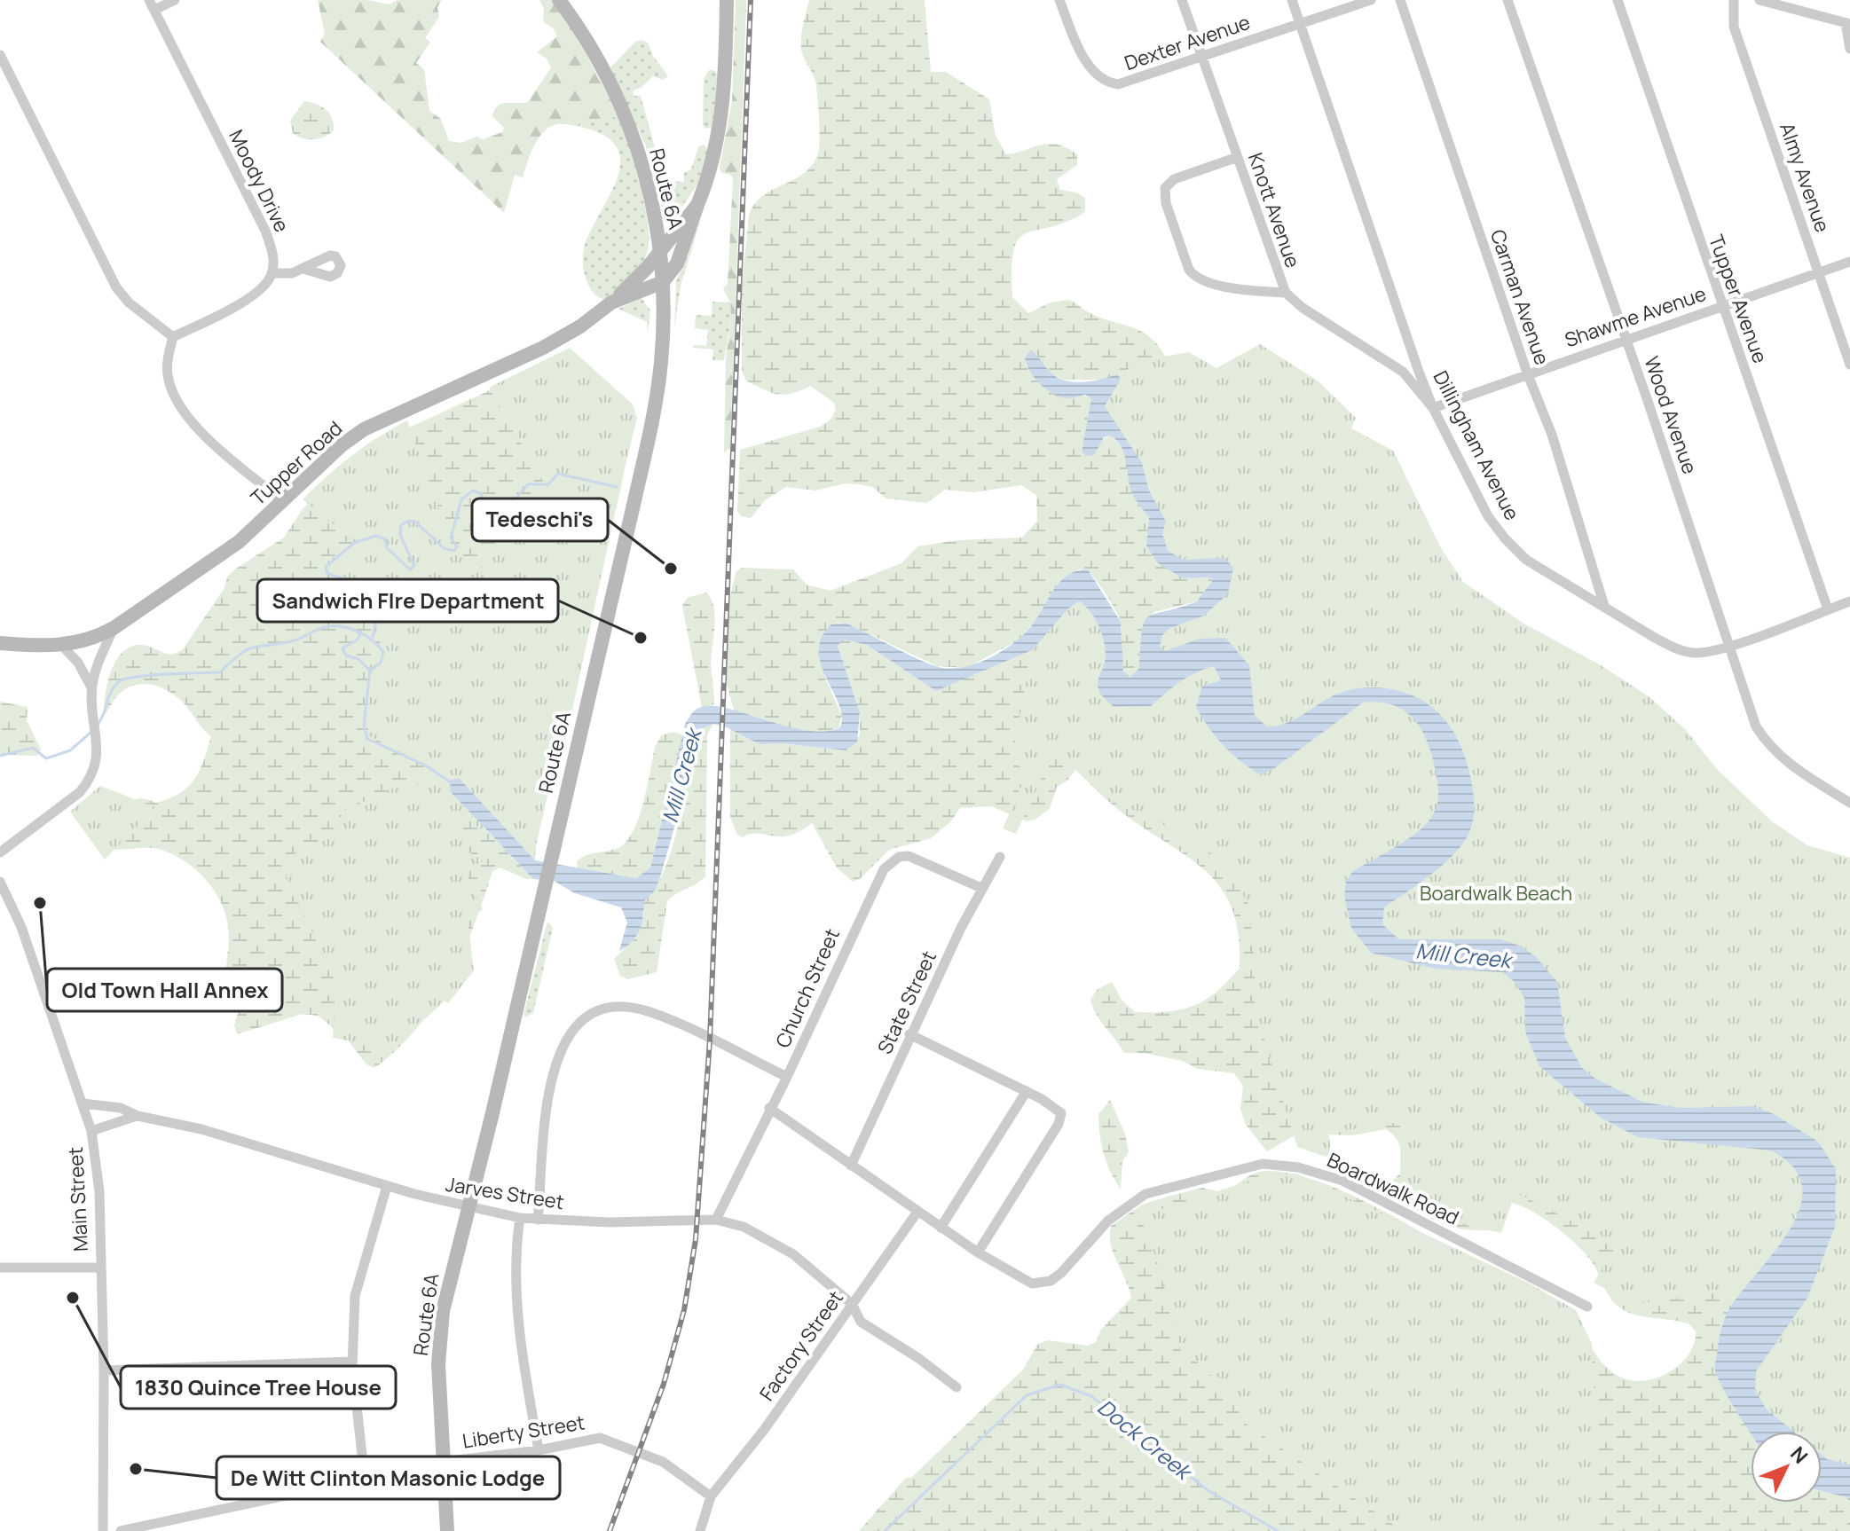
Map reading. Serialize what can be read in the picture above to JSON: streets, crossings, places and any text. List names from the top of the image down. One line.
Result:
{"streets":{"main road":["Route 6A","Tupper Road"],"street":["Dexter Avenue","Almy Avenue","Moody Drive","Knott Avenue","Carman Avenue","Tupper Avenue","Shawme Avenue","Wood Avenue","Dillingham Avenue","Church Street","State Street","Boardwalk Road","Jarves Street","Main Street","Factory Street","Liberty Street"]},"crossings":[["Dexter Avenue","Knott Avenue"],["Dexter Avenue","Dillingham Avenue"],["Almy Avenue","Shawme Avenue"],["Route 6A","Tupper Road"],["Route 6A","Jarves Street"],["Route 6A","Liberty Street"],["Knott Avenue","Shawme Avenue"],["Knott Avenue","Dillingham Avenue"],["Carman Avenue","Shawme Avenue"],["Carman Avenue","Dillingham Avenue"],["Tupper Avenue","Shawme Avenue"],["Tupper Avenue","Dillingham Avenue"],["Shawme Avenue","Wood Avenue"],["Shawme Avenue","Dillingham Avenue"],["Wood Avenue","Dillingham Avenue"],["Church Street","State Street"],["Church Street","Jarves Street"],["Jarves Street","Main Street"],["Jarves Street","Factory Street"],["Factory Street","Liberty Street"]],"water":["Mill Creek","Dock Creek"],"parks":["Boardwalk Beach"],"places":["Tedeschi's","Sandwich FIre Department","Old Town Hall Annex","1830 Quince Tree House","De Witt Clinton Masonic Lodge"],"north":"top right"}
